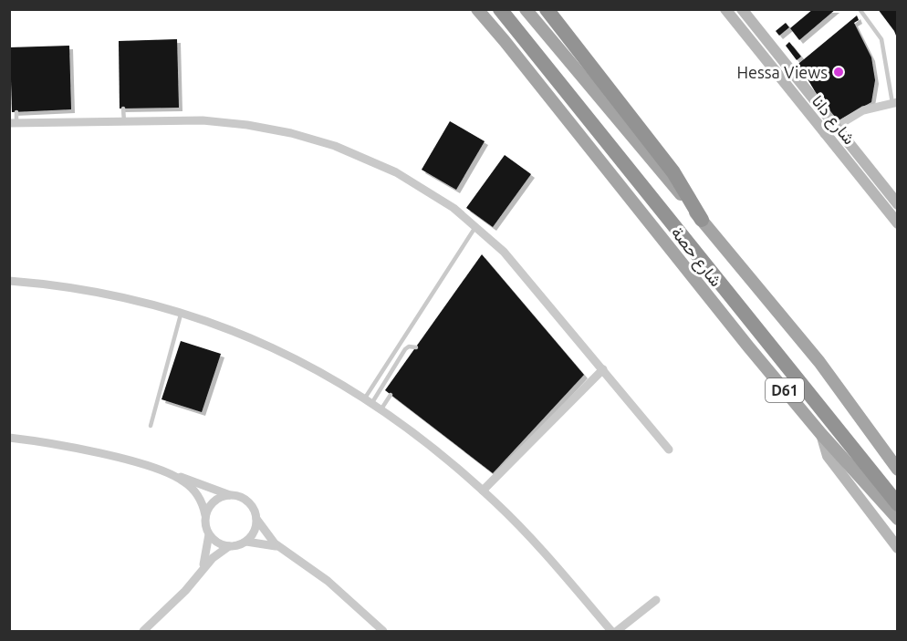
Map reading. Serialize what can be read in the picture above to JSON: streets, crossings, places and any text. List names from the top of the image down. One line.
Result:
{"streets":{"main road":["شارع حصة","D61"],"street":["شارع دانا"]},"places":["Hessa Views"]}
